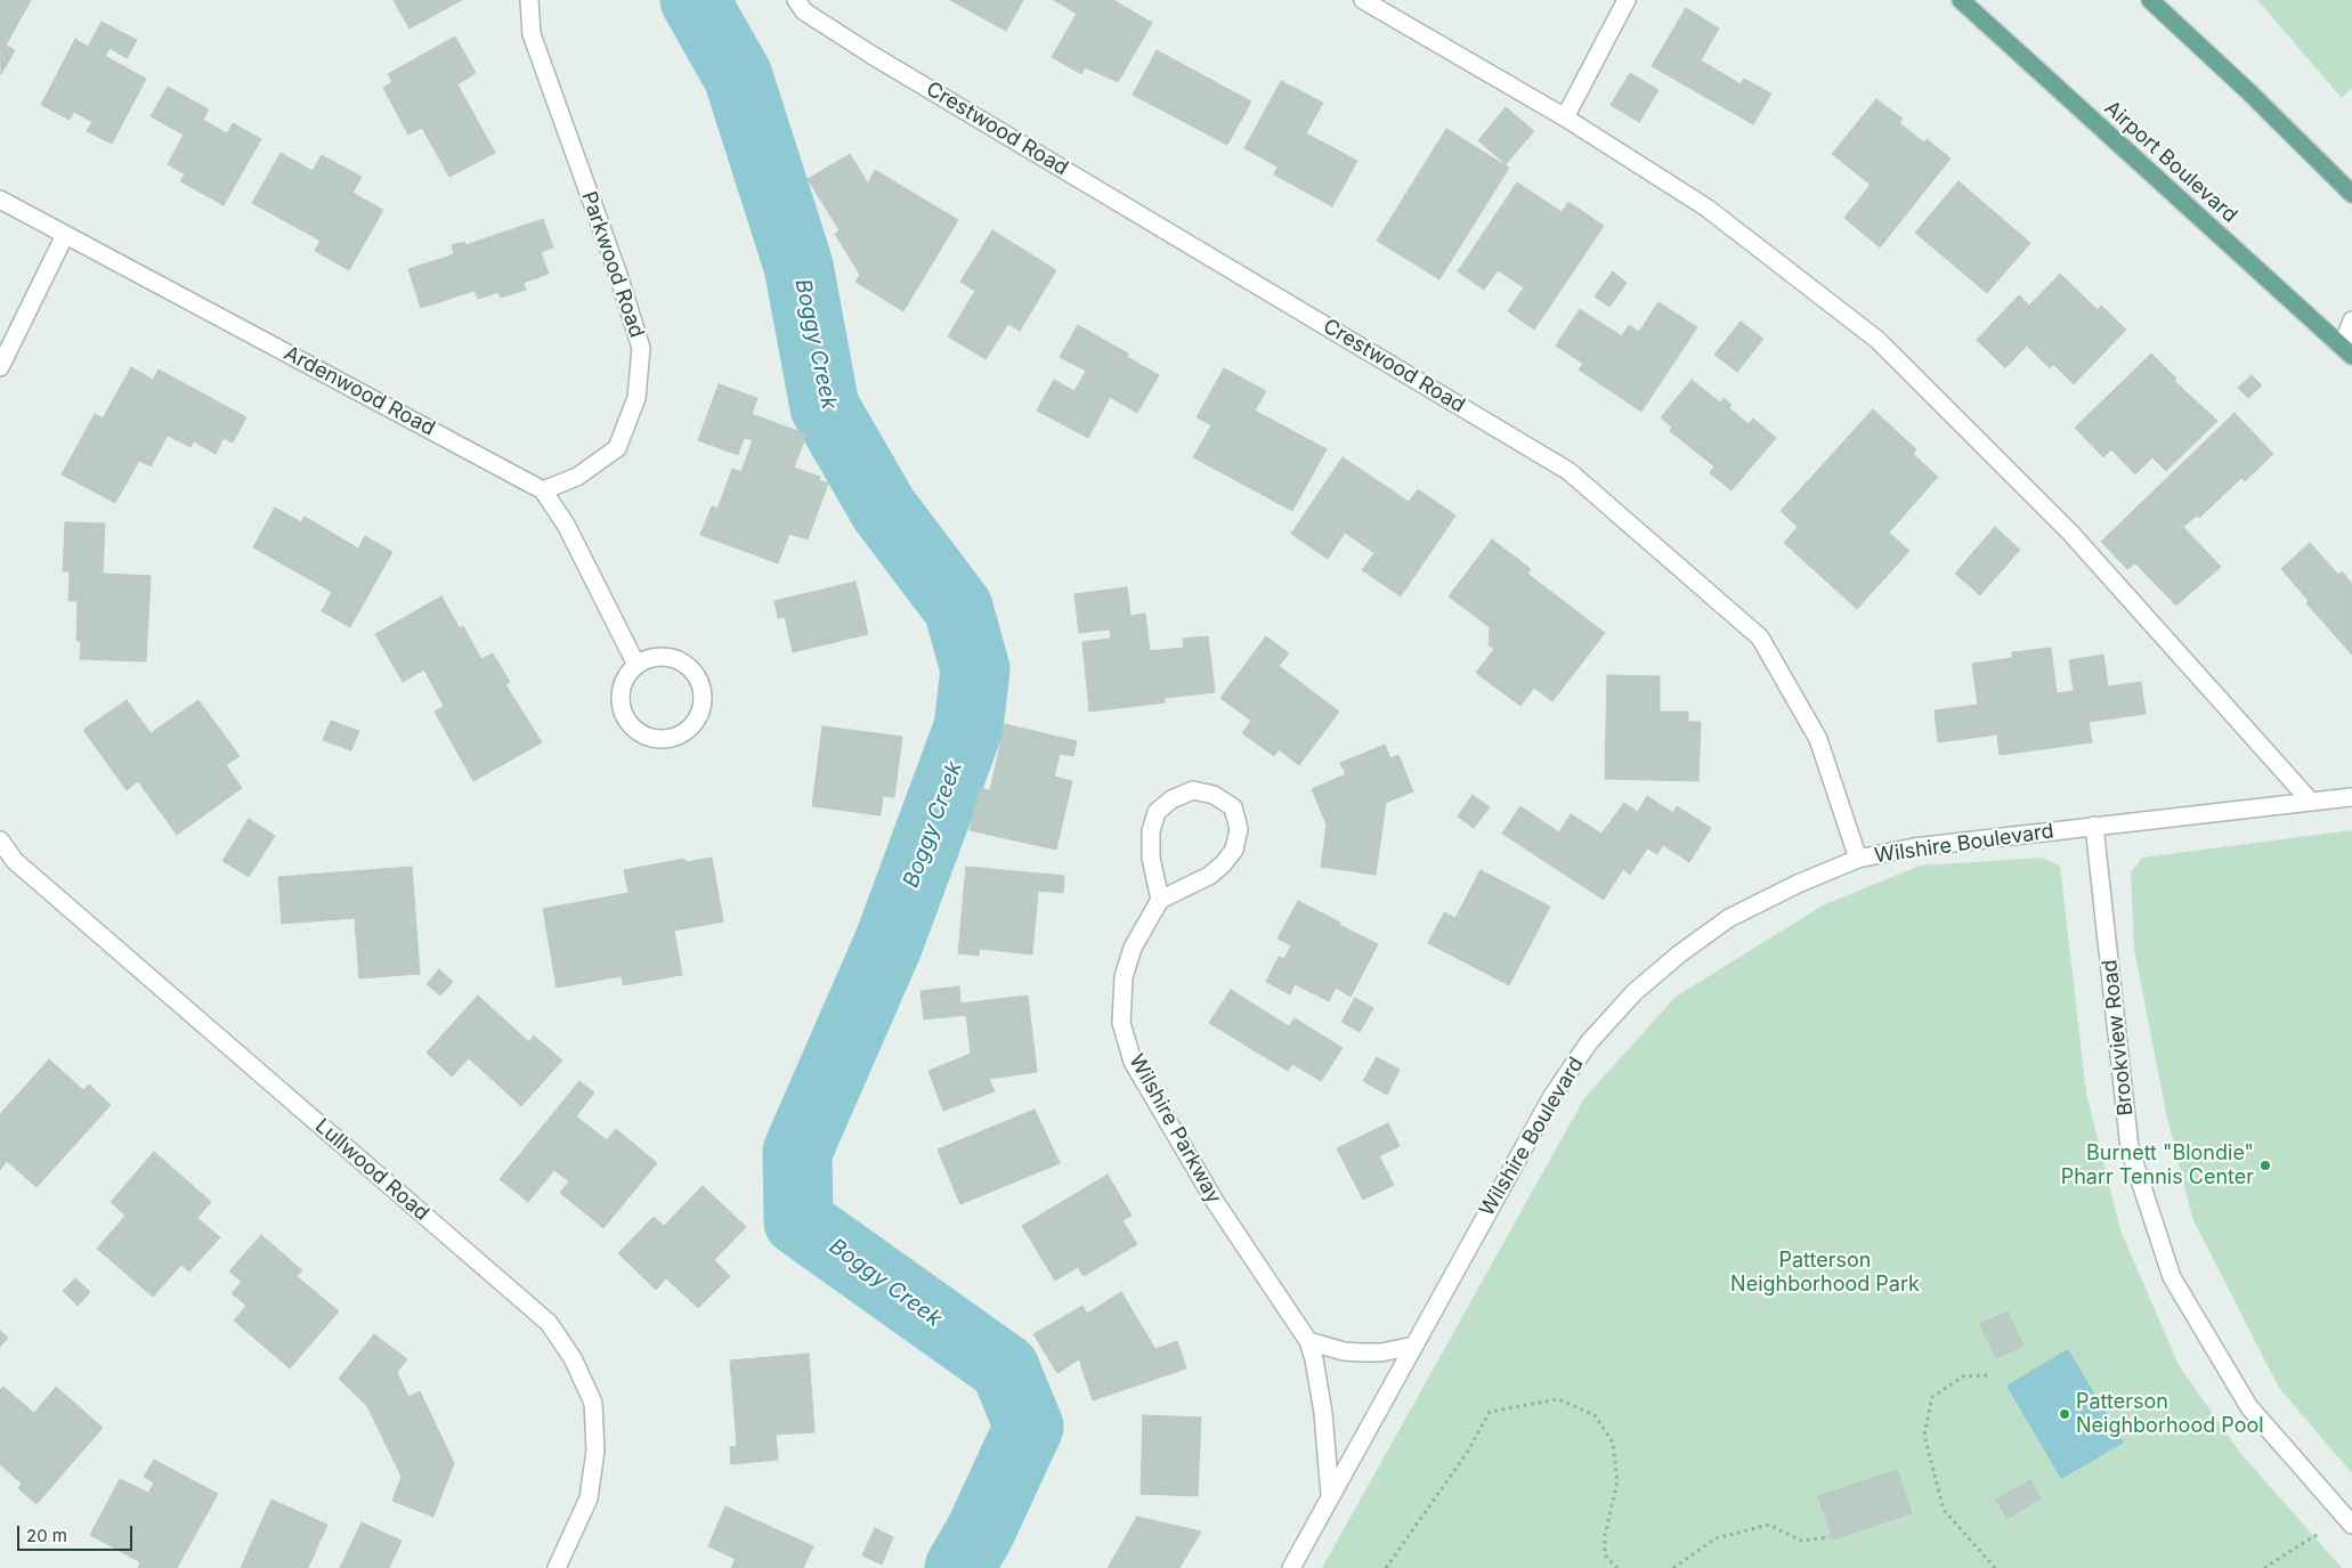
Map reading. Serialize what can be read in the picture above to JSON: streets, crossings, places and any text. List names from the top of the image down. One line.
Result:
{"streets":{"main road":["Airport Boulevard"],"street":["Crestwood Road","Parkwood Road","Ardenwood Road","Wilshire Boulevard","Brookview Road","Wilshire Parkway","Lullwood Road"]},"crossings":[["Crestwood Road","Wilshire Boulevard"],["Parkwood Road","Ardenwood Road"],["Wilshire Boulevard","Brookview Road"],["Wilshire Boulevard","Wilshire Parkway"]],"water":["Boggy Creek"],"parks":["Patterson Neighborhood Park"],"places":["Burnett \"Blondie\" Pharr Tennis Center","Patterson Neighborhood Pool"],"scale_bar":"20 m"}
